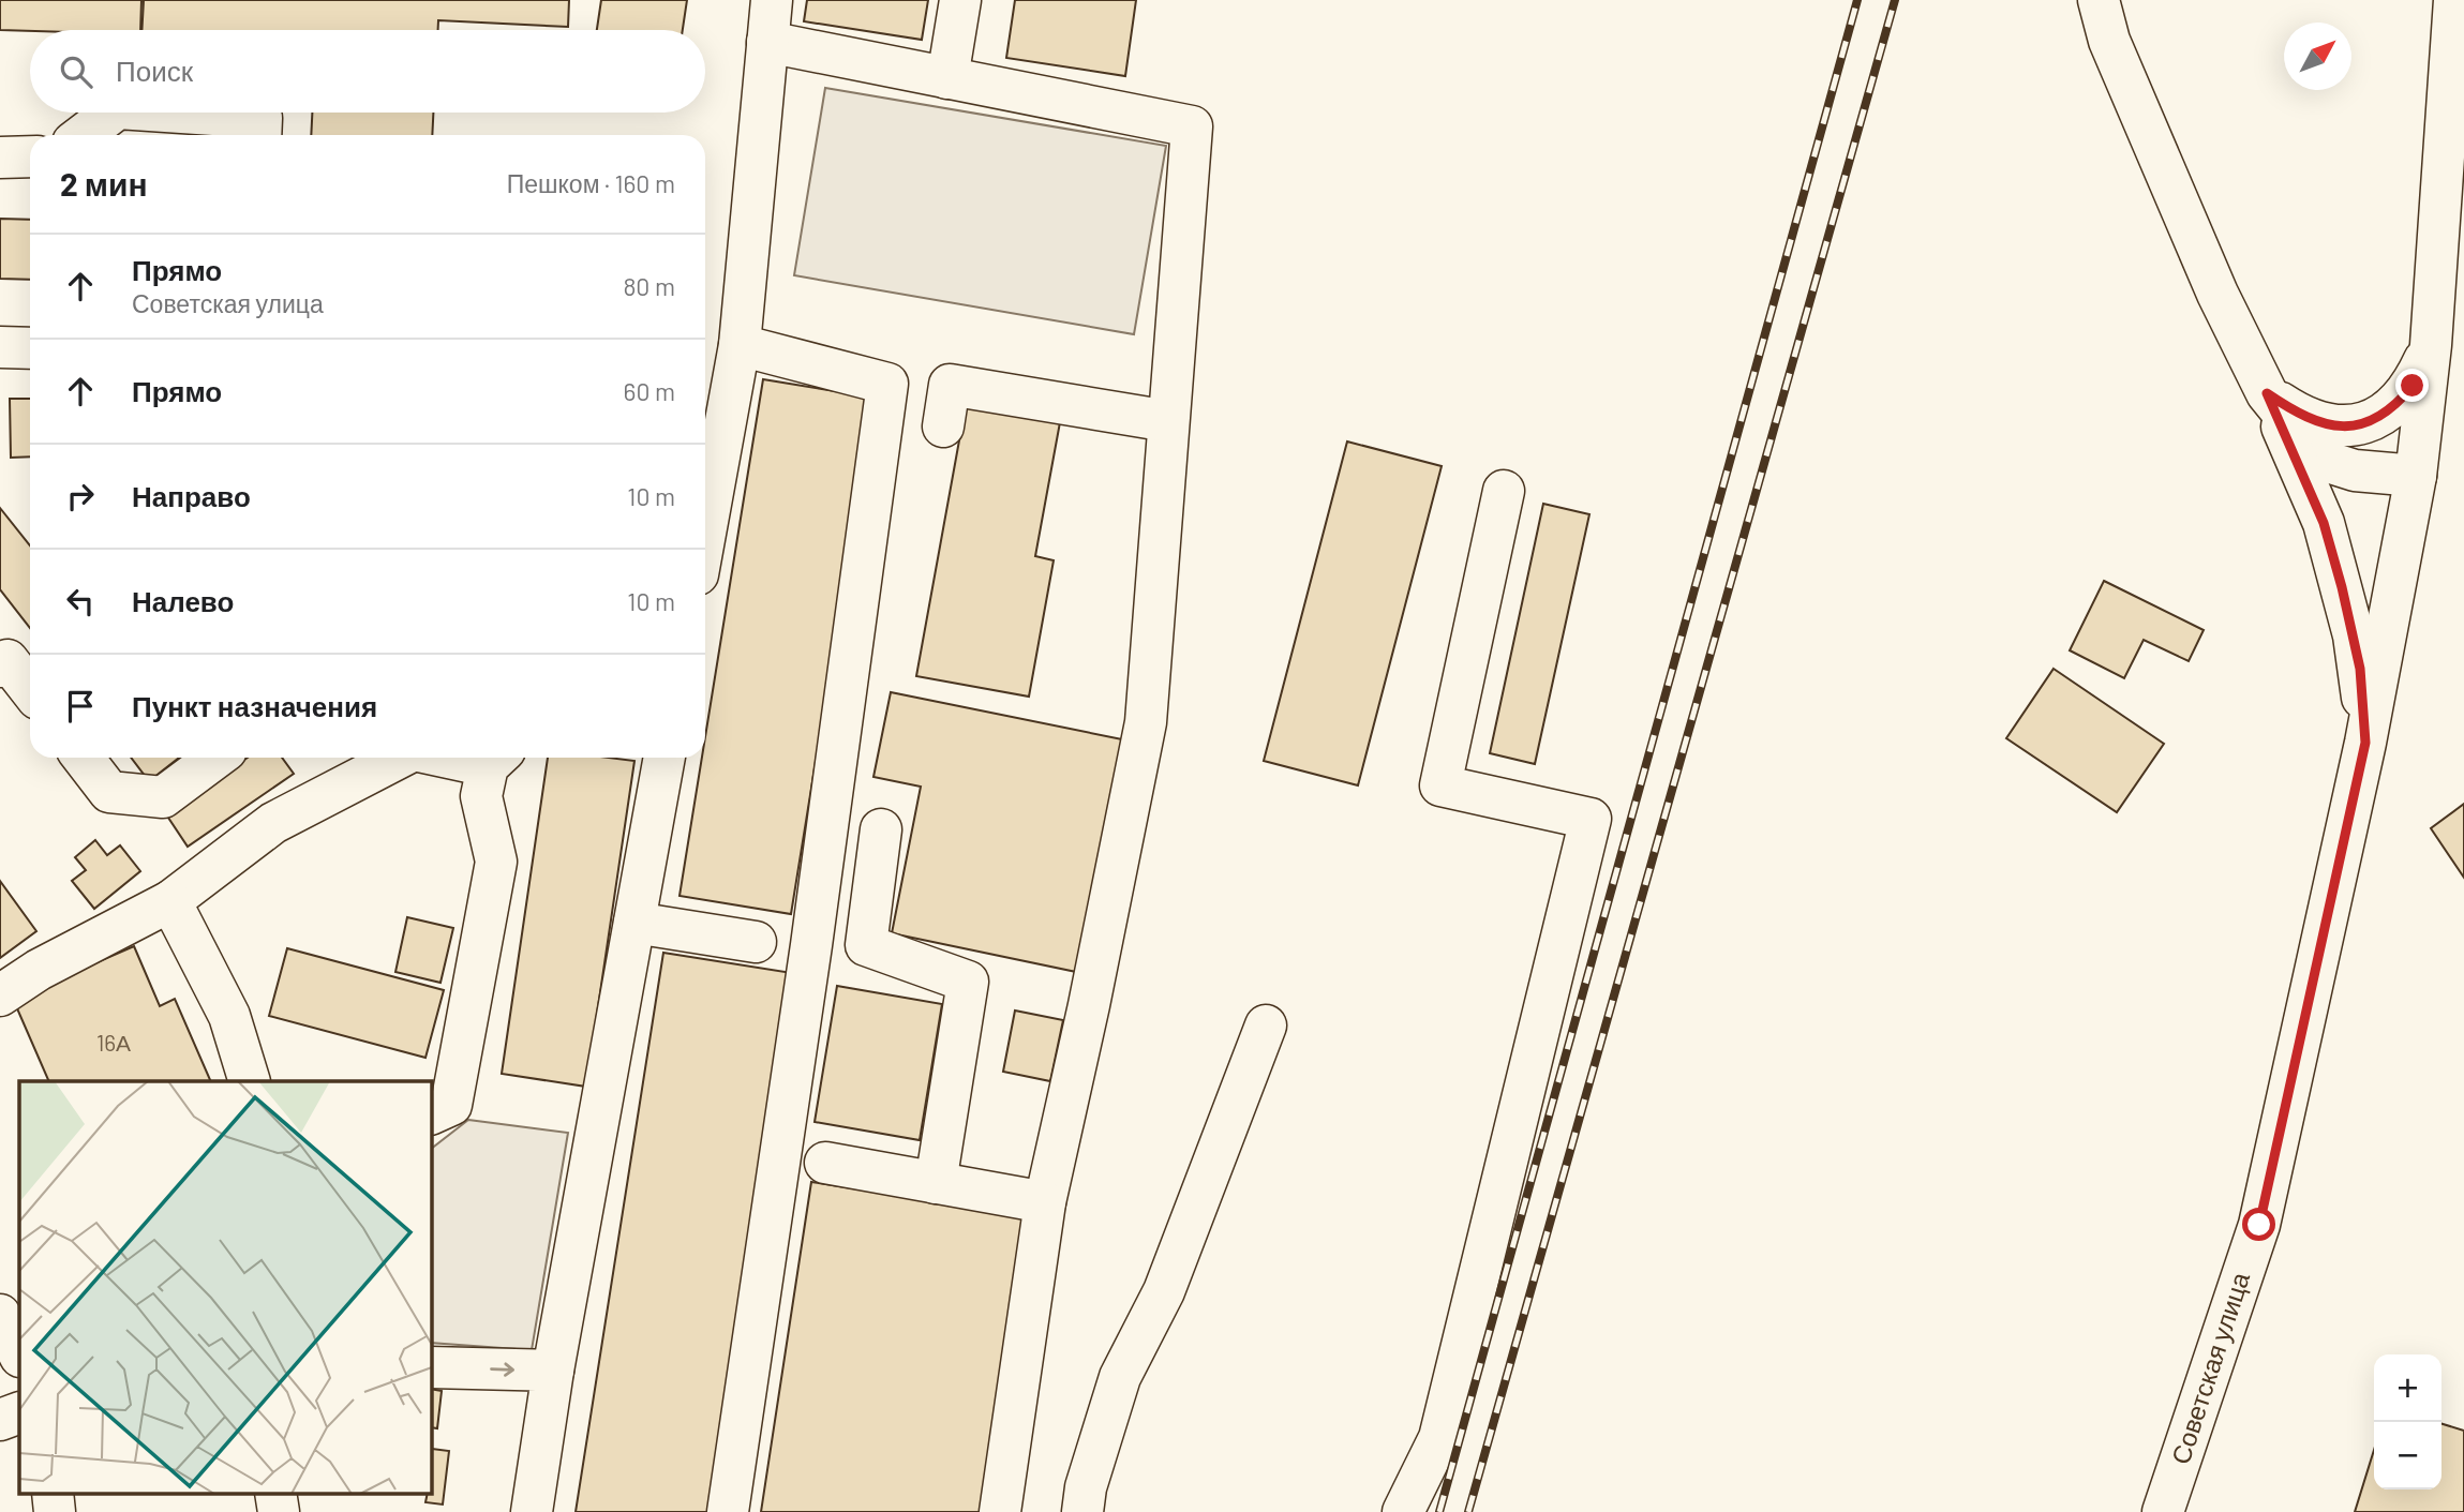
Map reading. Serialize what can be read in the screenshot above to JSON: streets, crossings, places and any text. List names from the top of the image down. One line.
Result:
{"streets":{"street":["Советская улица"]},"house_numbers":["16А"],"north":"top right","page":{"search":"Поиск","heading":["2 мин","Пешком · 160 m"],"list":[["Прямо","Советская улица","80 m"],["Прямо","60 m"],["Направо","10 m"],["Налево","10 m"],"Пункт назначения"],"map_buttons":["+","−"]}}
